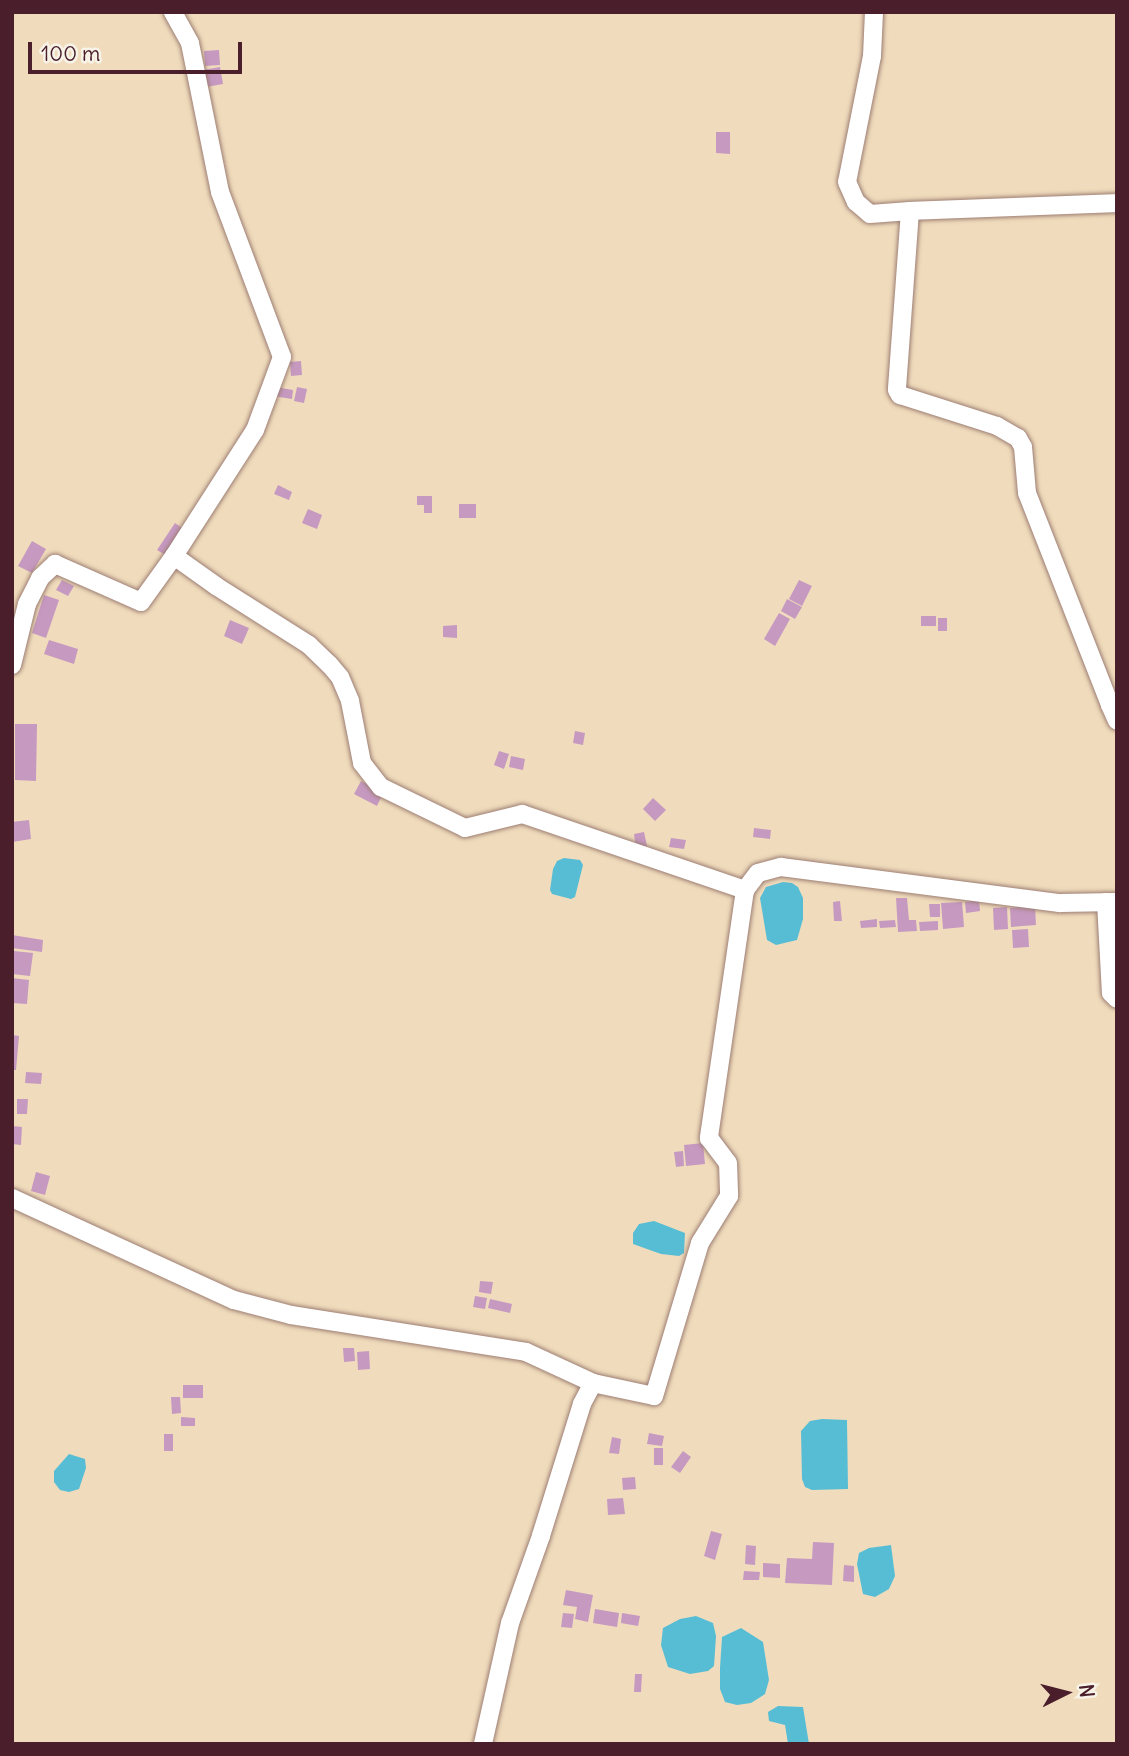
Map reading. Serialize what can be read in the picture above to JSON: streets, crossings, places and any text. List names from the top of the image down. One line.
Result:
{"scale_bar":"100 m","north":"right"}
